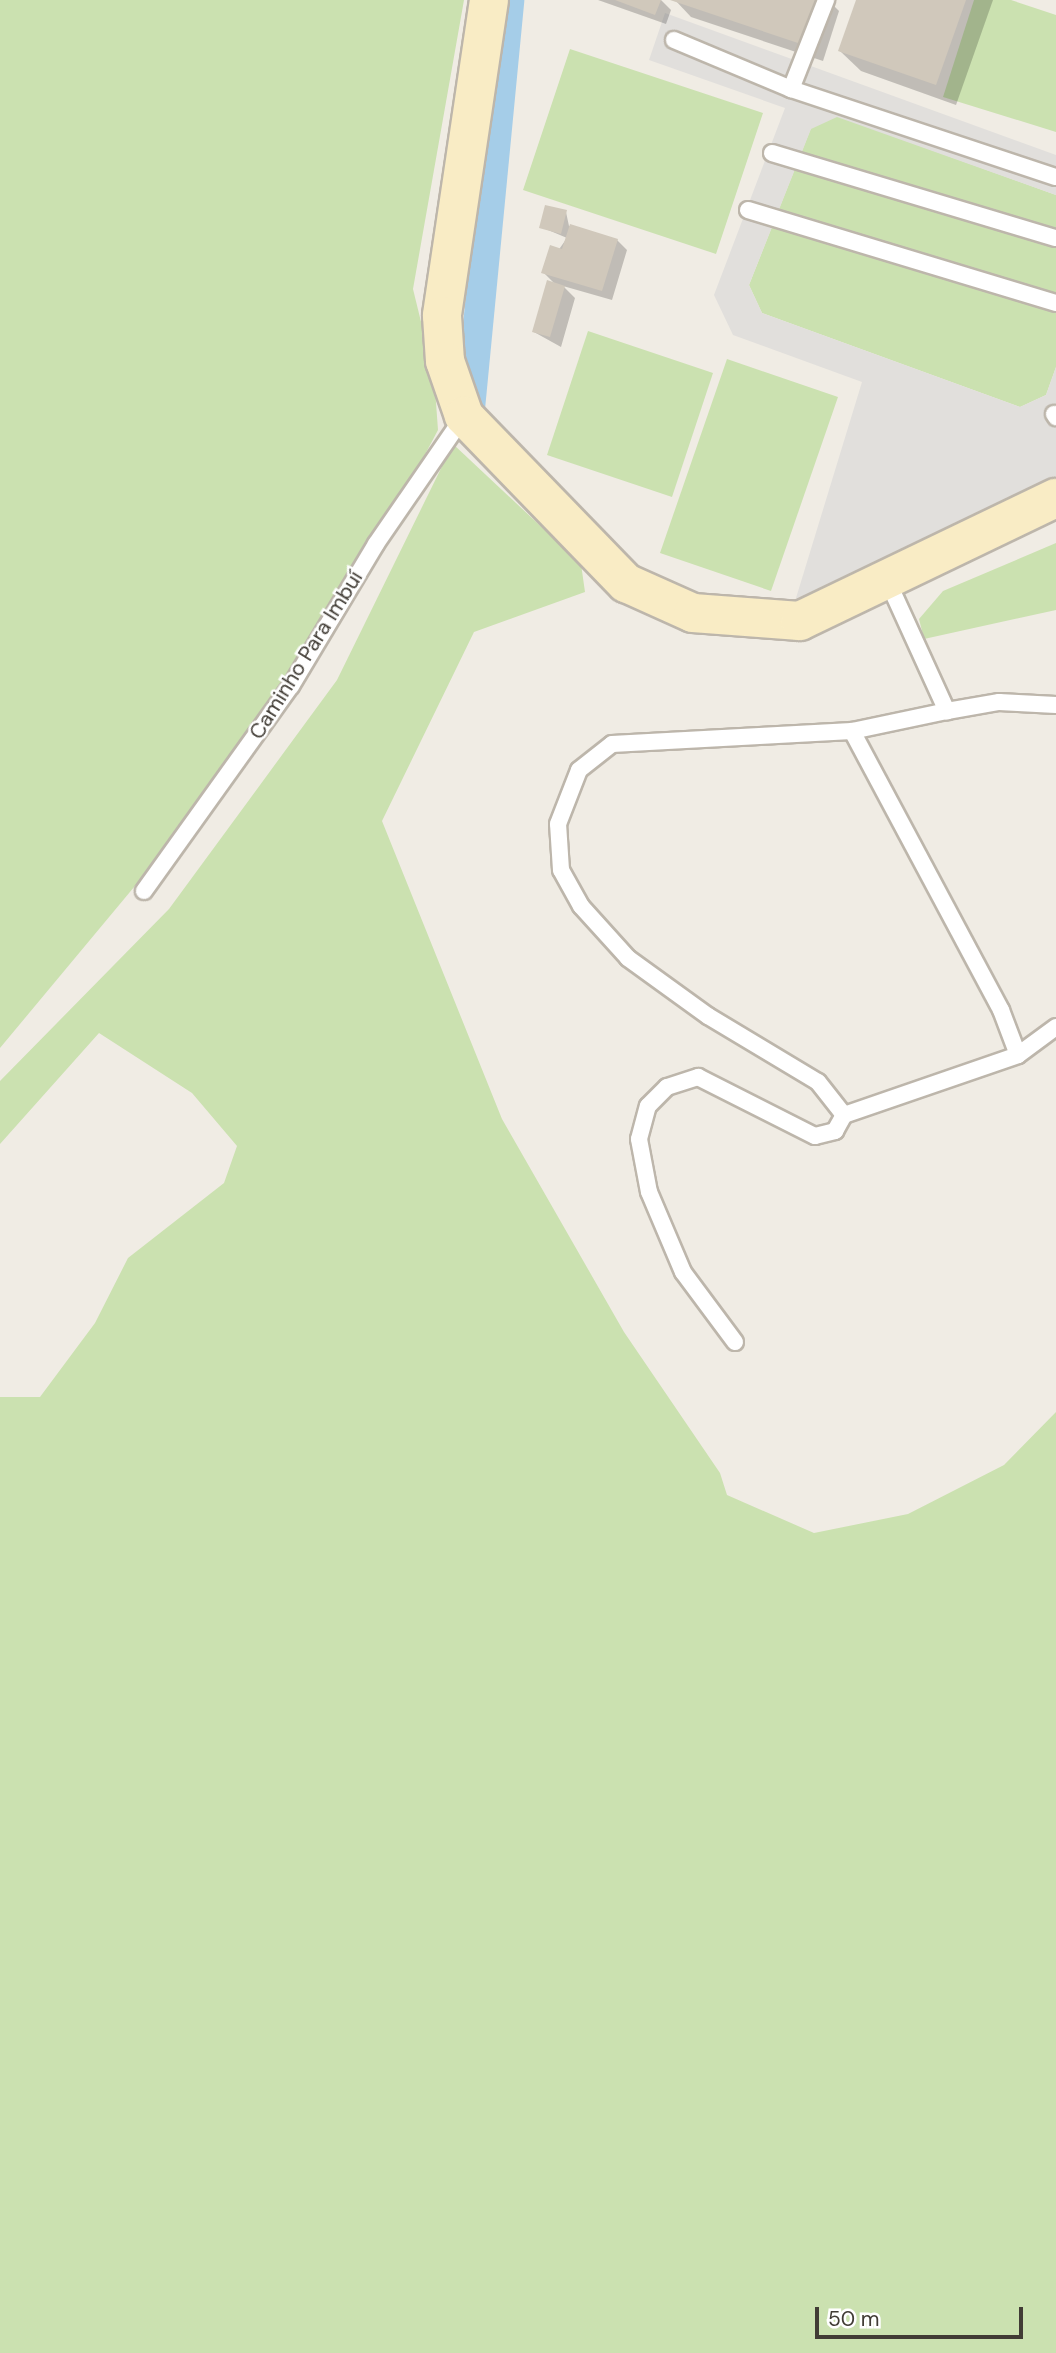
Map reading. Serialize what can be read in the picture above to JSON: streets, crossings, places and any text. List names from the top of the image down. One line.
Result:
{"streets":{"lane":["Caminho Para Imbuí"]},"scale_bar":"50 m"}
